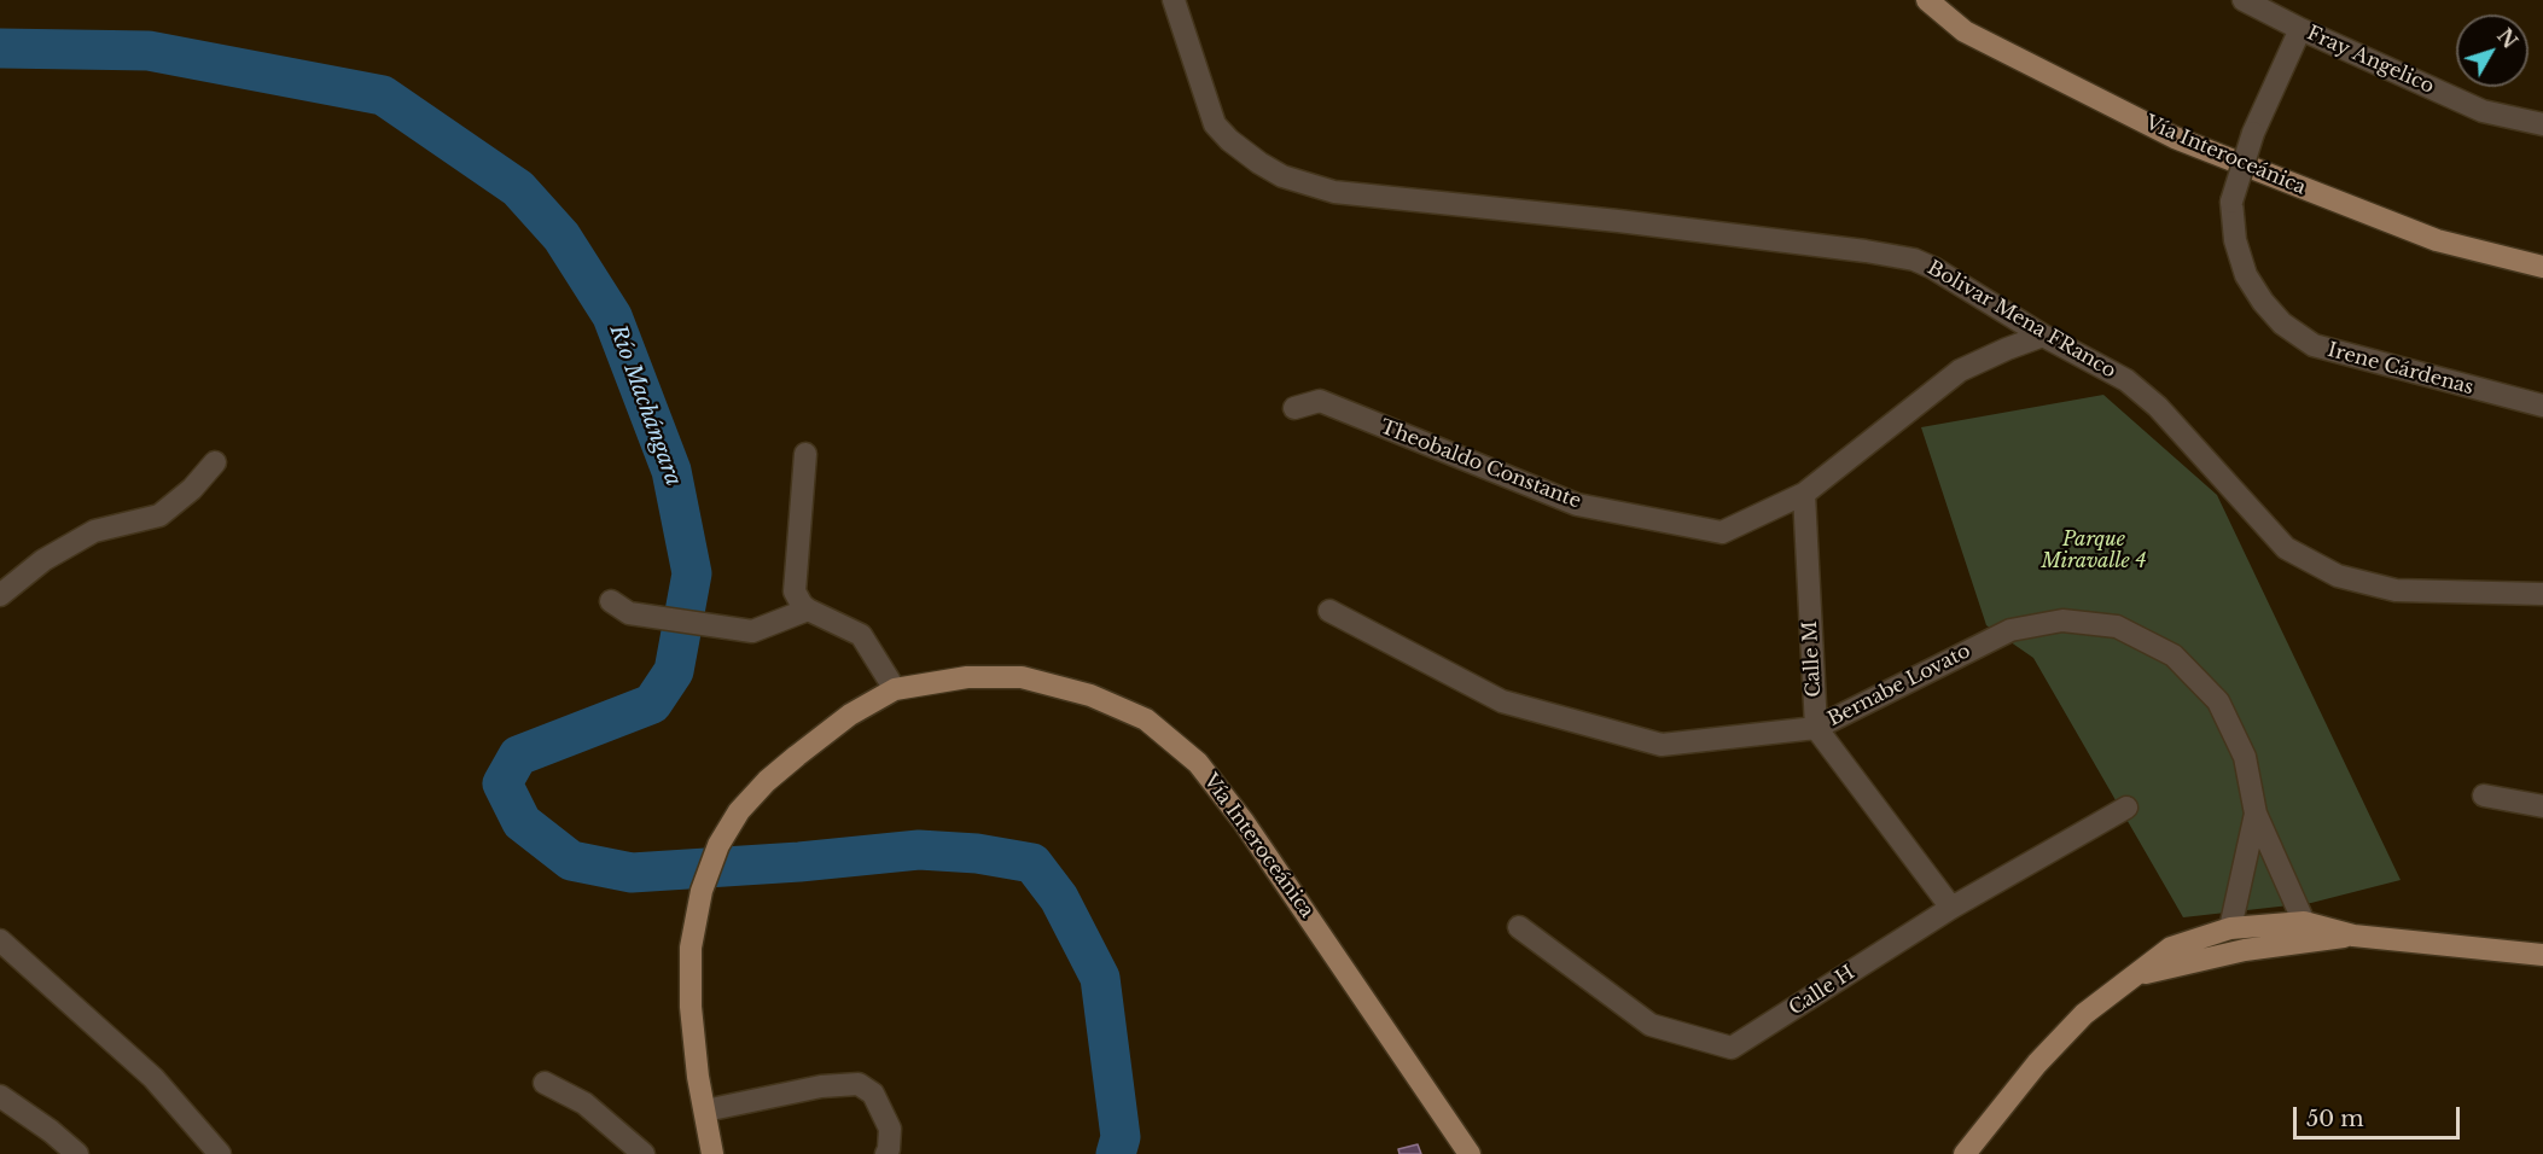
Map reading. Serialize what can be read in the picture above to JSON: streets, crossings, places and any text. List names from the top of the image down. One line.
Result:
{"streets":{"main road":["Vía Interoceánica"],"street":["Fray Angelico","Bolivar Mena FRanco","Irene Cárdenas","Theobaldo Constante","Calle M","Bernabe Lovato","Calle H"]},"crossings":[["Fray Angelico","Irene Cárdenas"],["Bolivar Mena FRanco","Theobaldo Constante"],["Theobaldo Constante","Calle M"],["Calle M","Bernabe Lovato"]],"water":["Río Machángara"],"parks":["Parque Miravalle 4"],"scale_bar":"50 m","north":"top right"}
